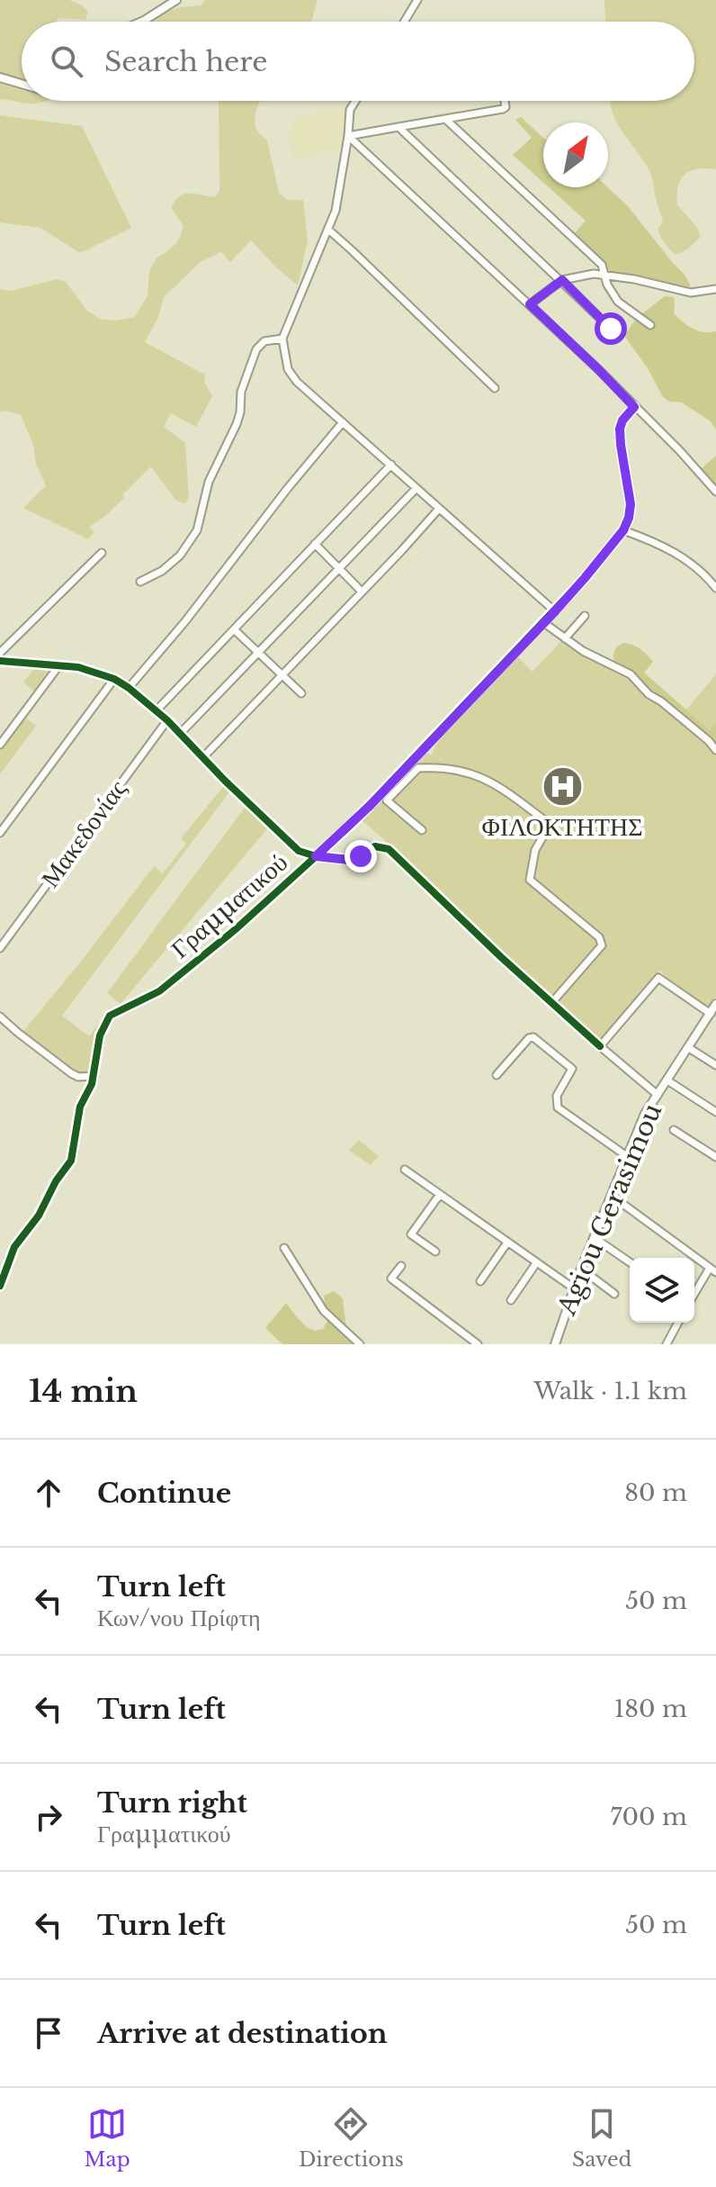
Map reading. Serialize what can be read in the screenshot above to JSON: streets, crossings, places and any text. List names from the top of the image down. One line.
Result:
{"streets":{"street":["Μακεδονίας","Γραμματικού","Agiou Gerasimou"]},"places":{"hospital":["ΦΙΛΟΚΤΗΤΗΣ"]},"north":"top right","page":{"search":"Search here","heading":["14 min","Walk · 1.1 km"],"list":[["Continue","80 m"],["Turn left","Κων/νου Πρίφτη","50 m"],["Turn left","180 m"],["Turn right","Γραμματικού","700 m"],["Turn left","50 m"],"Arrive at destination"],"nav":["Map","Directions","Saved"]}}
